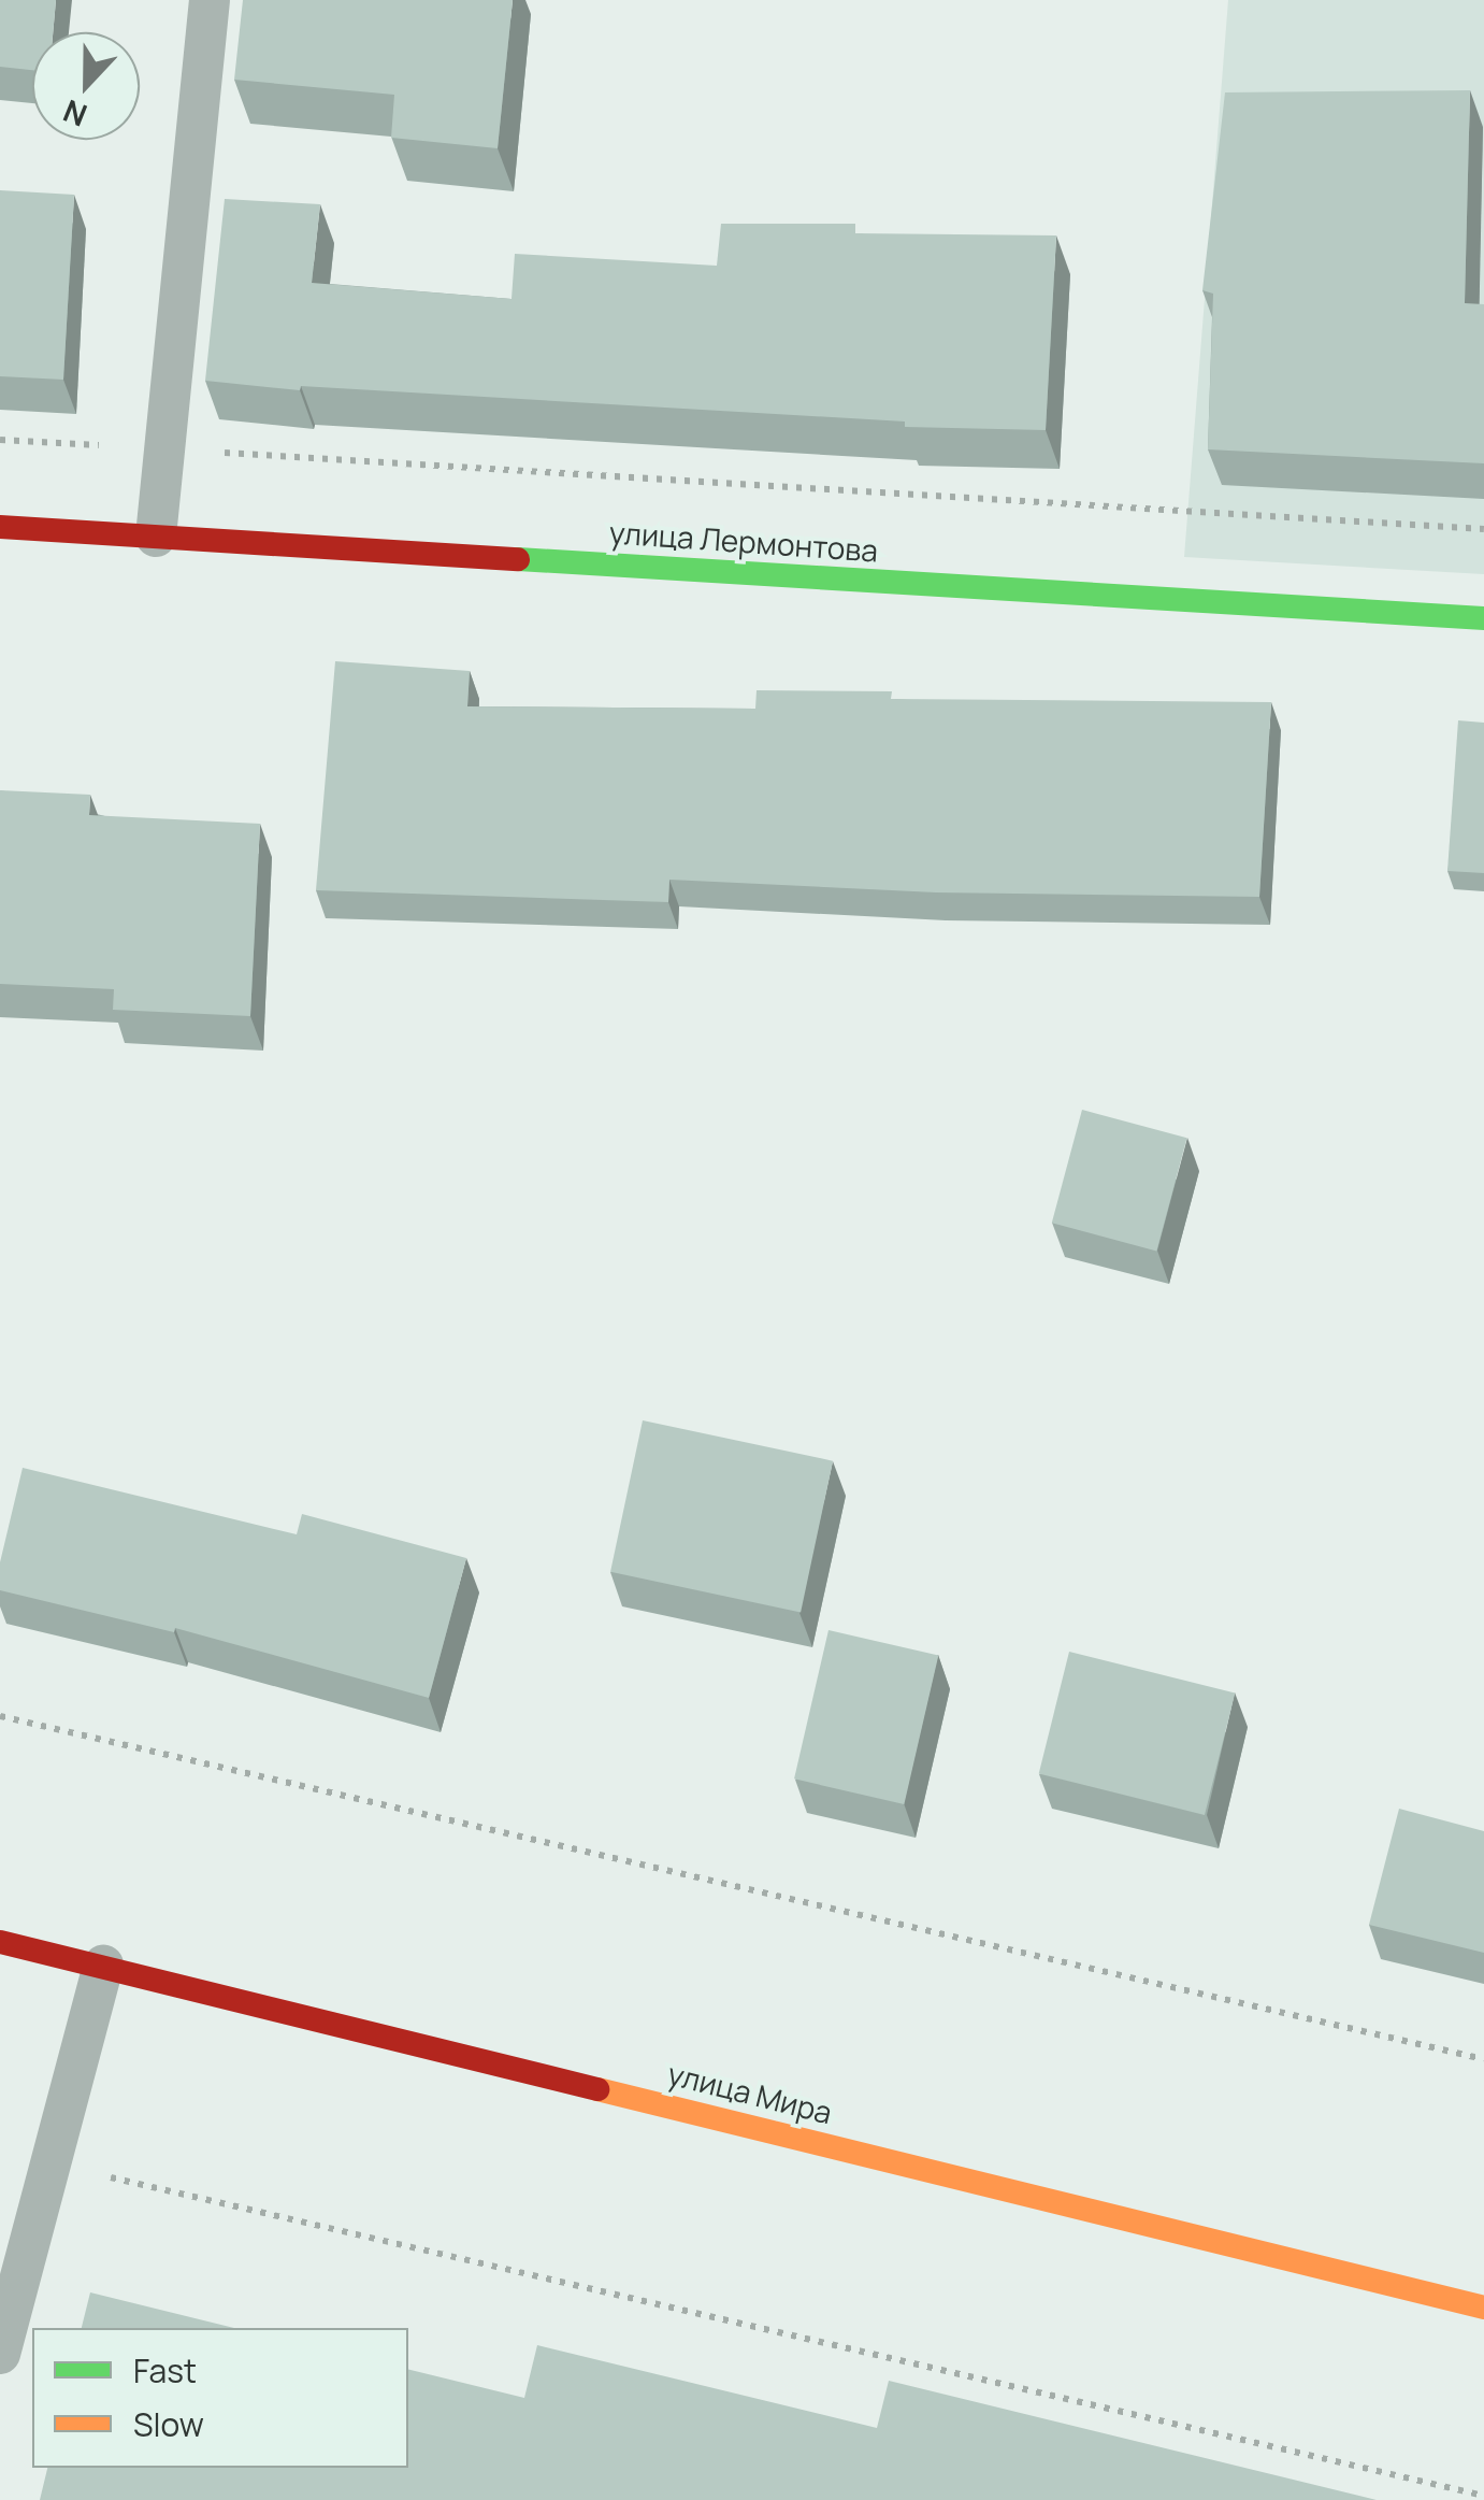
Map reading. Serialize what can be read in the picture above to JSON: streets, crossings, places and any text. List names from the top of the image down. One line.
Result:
{"streets":{"main road":["улица Лермонтова","улица Мира"]},"legend":["Fast","Slow"],"north":"bottom"}
